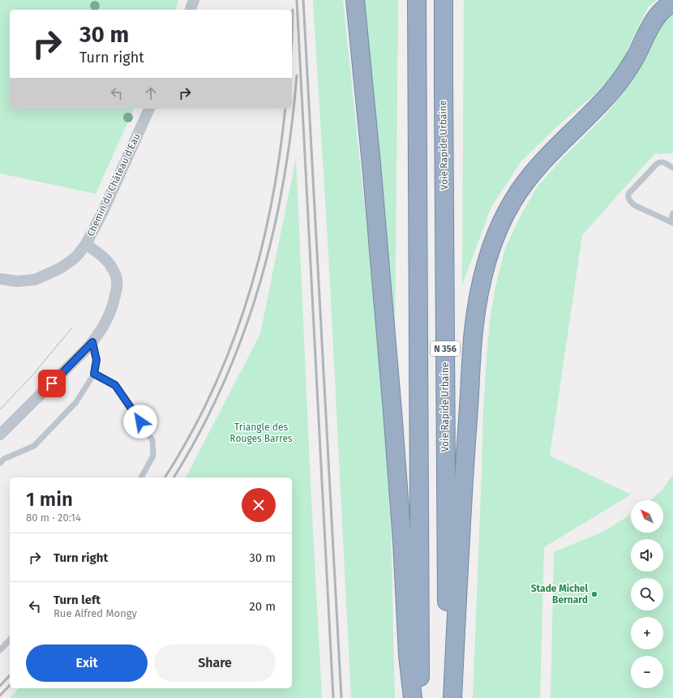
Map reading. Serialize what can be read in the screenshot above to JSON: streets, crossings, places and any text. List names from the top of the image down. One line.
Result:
{"streets":{"highway":["Voie Rapide Urbaine","N 356"],"street":["Chemin du Château d'Eau"]},"parks":["Triangle des Rouges Barres"],"places":["Stade Michel Bernard"],"north":"top left","page":{"turn":["30 m","Turn right"],"heading":["1 min","80 m · 20:14"],"map_buttons":["+","−"],"list":[{"name":"Turn right","value":"30 m"},{"name":"Turn left","note":"Rue Alfred Mongy","value":"20 m"}],"buttons":["Exit","Share"]}}
